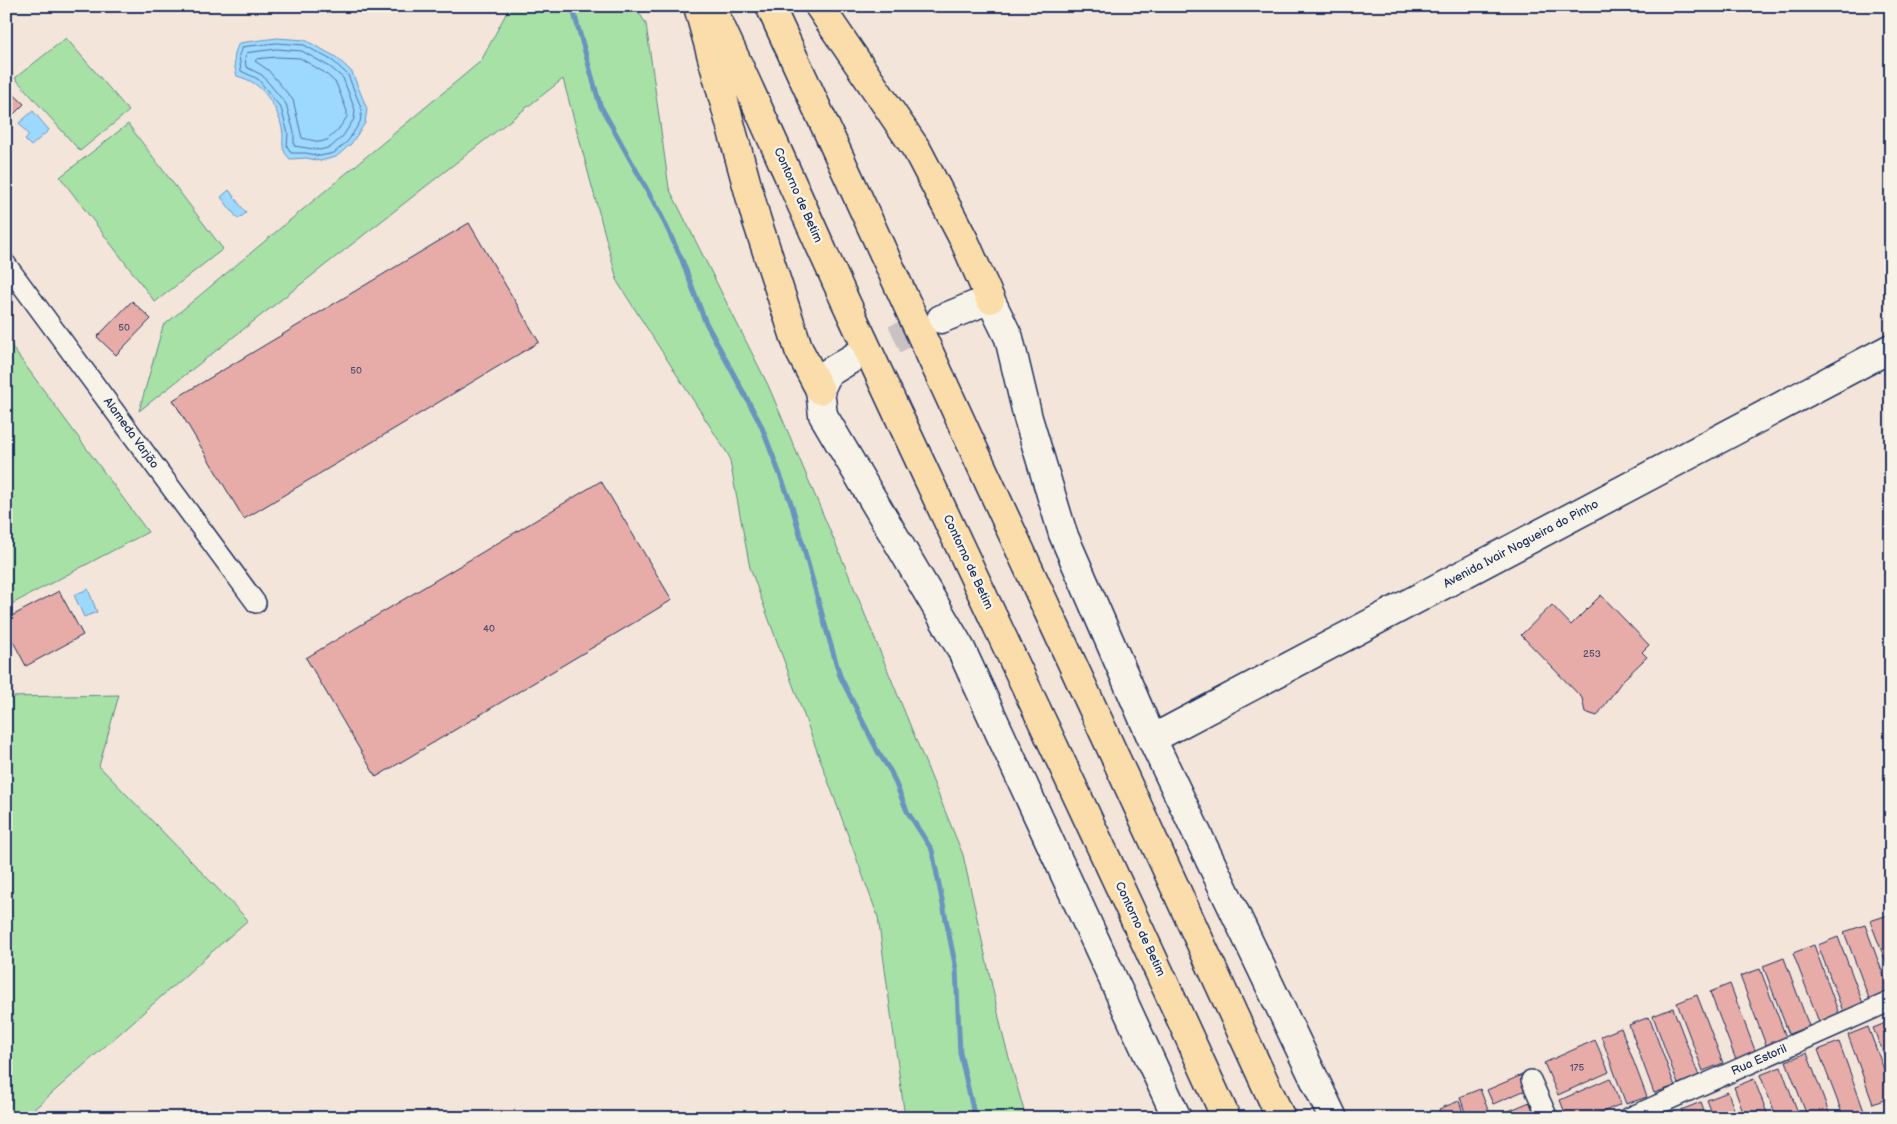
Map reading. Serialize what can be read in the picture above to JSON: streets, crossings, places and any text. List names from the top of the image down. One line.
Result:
{"streets":{"highway":["Contorno de Betim"],"street":["Alameda Varjão","Avenida Ivair Nogueira do Pinho","Rua Estoril"]},"house_numbers":["50","50","40","253","175"]}
